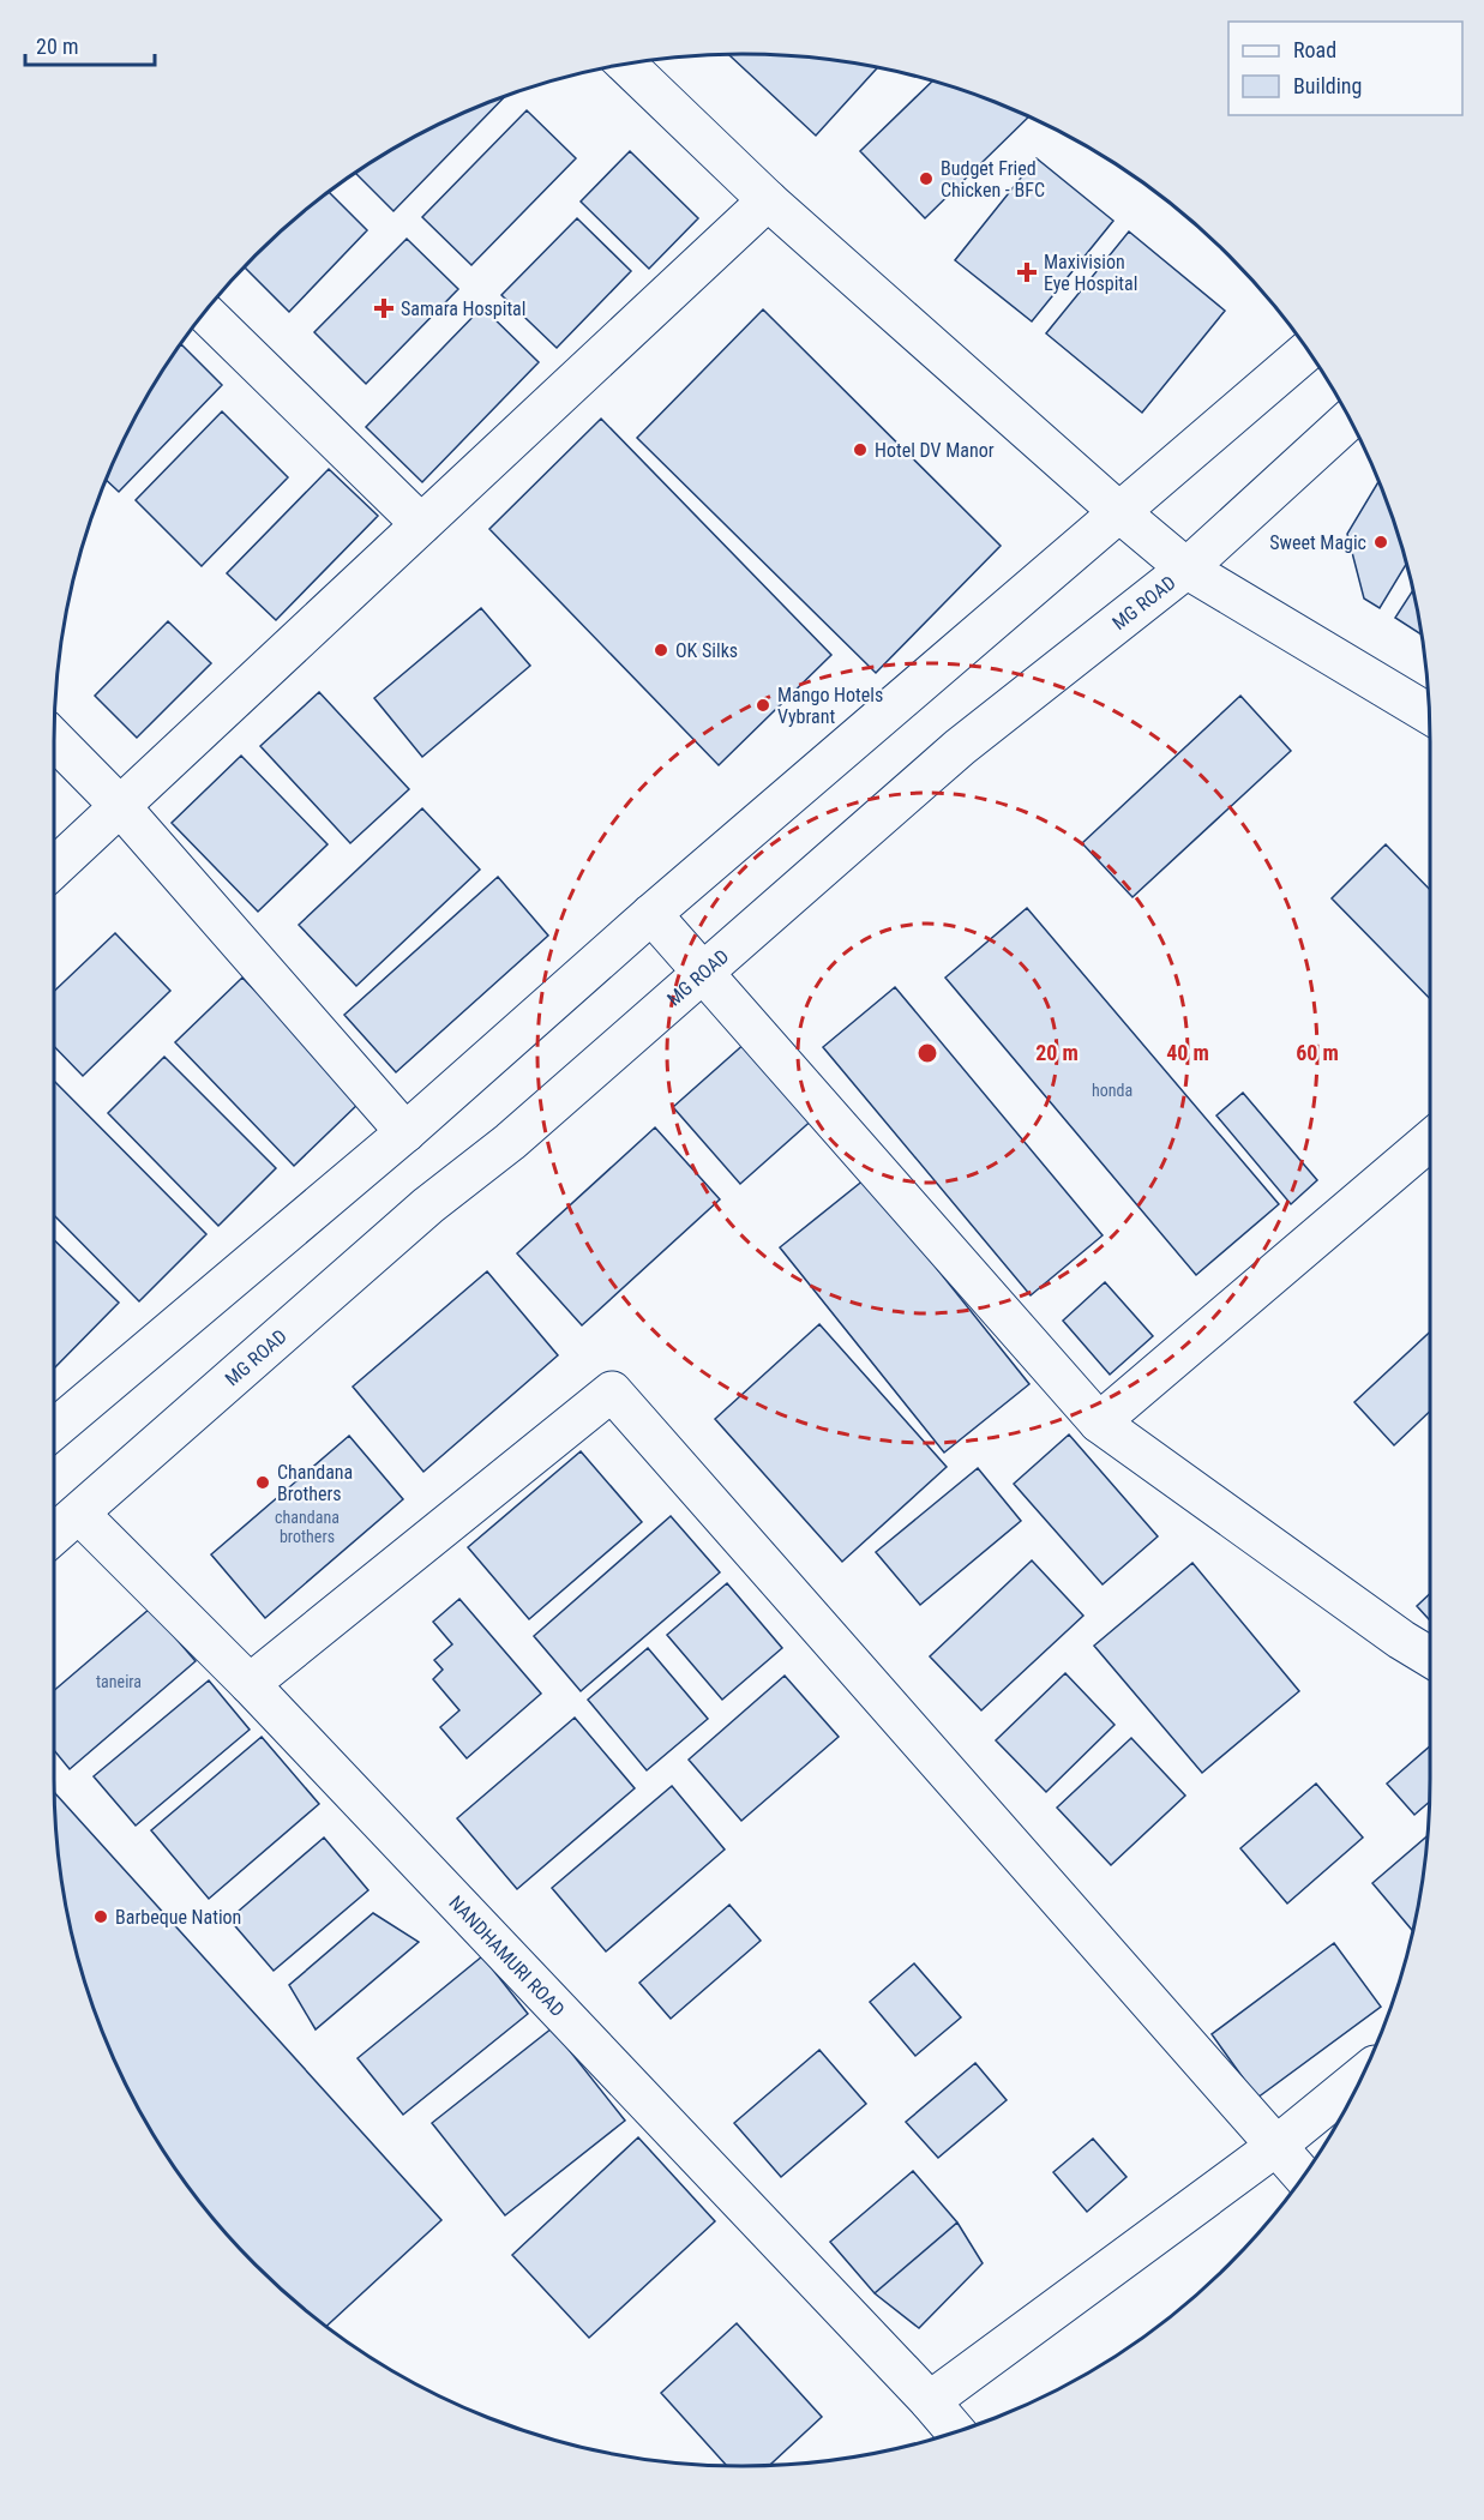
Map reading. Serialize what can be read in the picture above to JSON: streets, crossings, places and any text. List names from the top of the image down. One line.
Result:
{"streets":{"street":["MG ROAD","NANDHAMURI ROAD"]},"crossings":[["MG ROAD","NANDHAMURI ROAD"]],"places":{"other":["Budget Fried Chicken - BFC","Hotel DV Manor","Sweet Magic","OK Silks","Mango Hotels Vybrant","Chandana Brothers","Barbeque Nation"],"health":["Maxivision Eye Hospital","Samara Hospital"]},"house_numbers":["honda","chandana brothers","taneira"],"legend":["Road","Building"],"scale_bar":"20 m","rings":["20 m","40 m","60 m"]}
